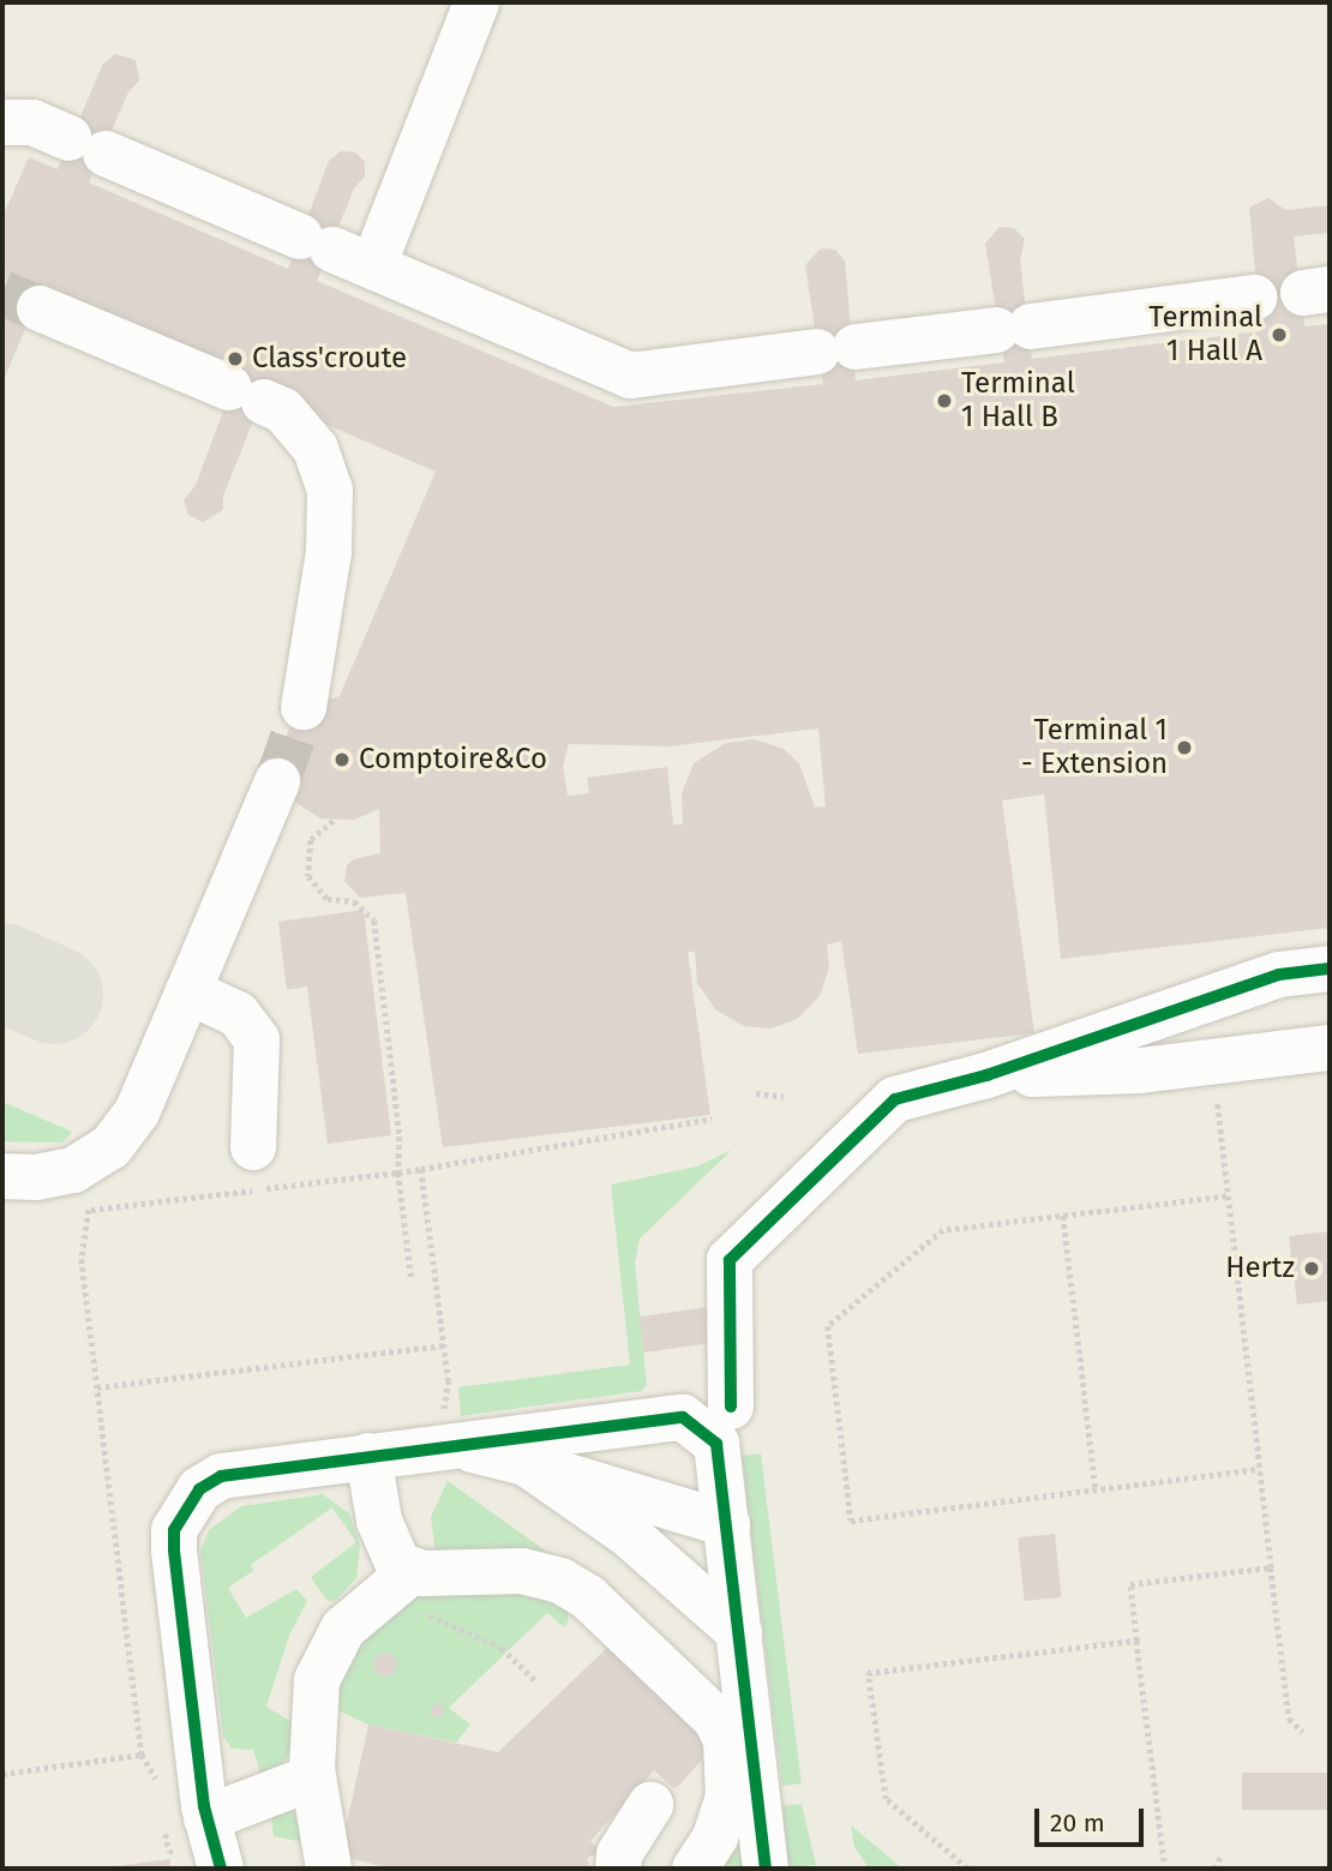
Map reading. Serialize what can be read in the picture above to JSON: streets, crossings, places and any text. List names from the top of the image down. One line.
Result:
{"places":["Terminal 1 Hall A","Class'croute","Terminal 1 Hall B","Terminal 1 - Extension","Comptoire&Co","Hertz"],"scale_bar":"20 m"}
